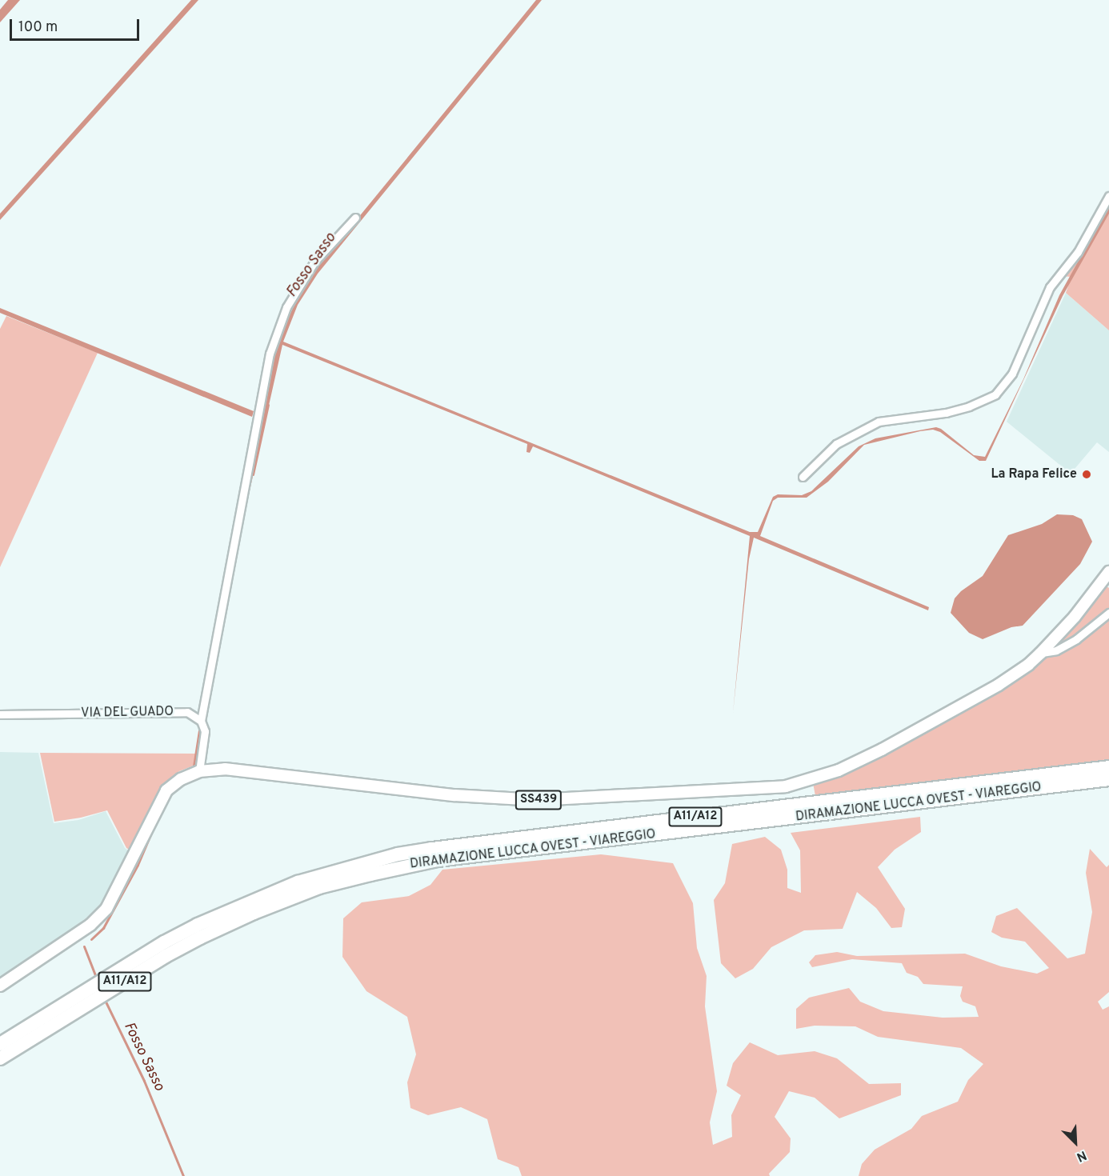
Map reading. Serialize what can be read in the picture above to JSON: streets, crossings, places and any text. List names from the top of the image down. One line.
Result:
{"streets":{"highway":["DIRAMAZIONE LUCCA OVEST - VIAREGGIO","A11/A12"],"main road":["SS439"],"street":["VIA DEL GUADO"]},"water":["Fosso Sasso"],"places":["La Rapa Felice"],"scale_bar":"100 m","north":"bottom right"}
